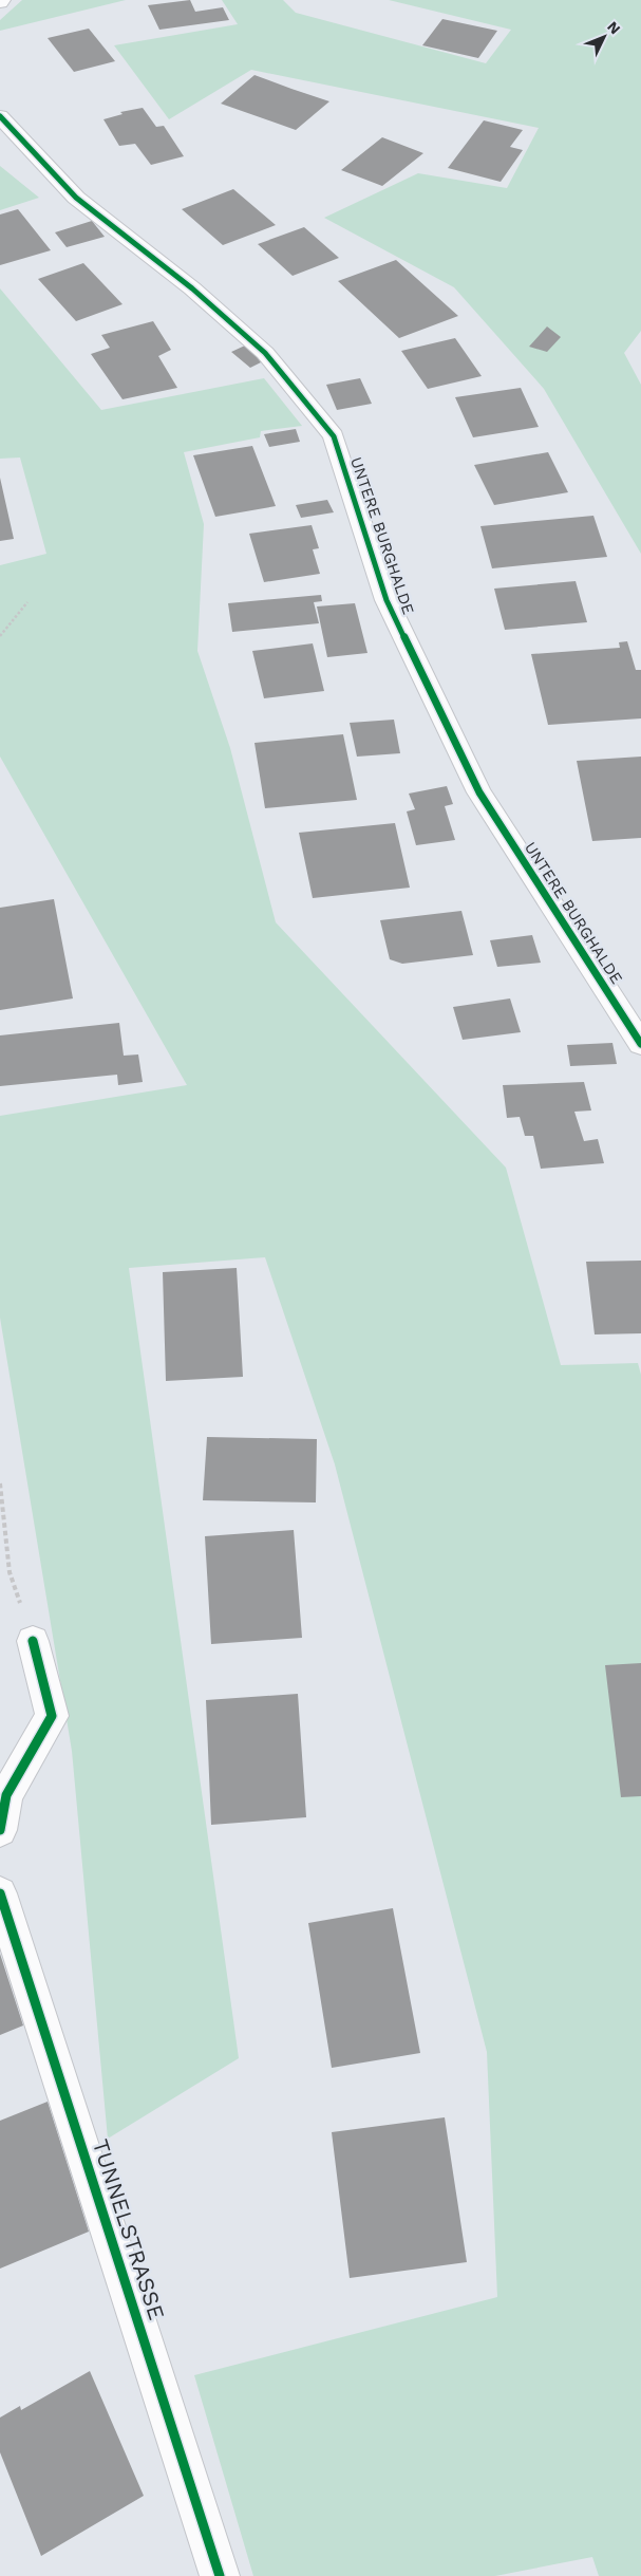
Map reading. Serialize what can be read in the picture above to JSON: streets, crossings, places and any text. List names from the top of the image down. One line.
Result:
{"streets":{"street":["UNTERE BURGHALDE","TUNNELSTRASSE"]},"north":"top right"}
